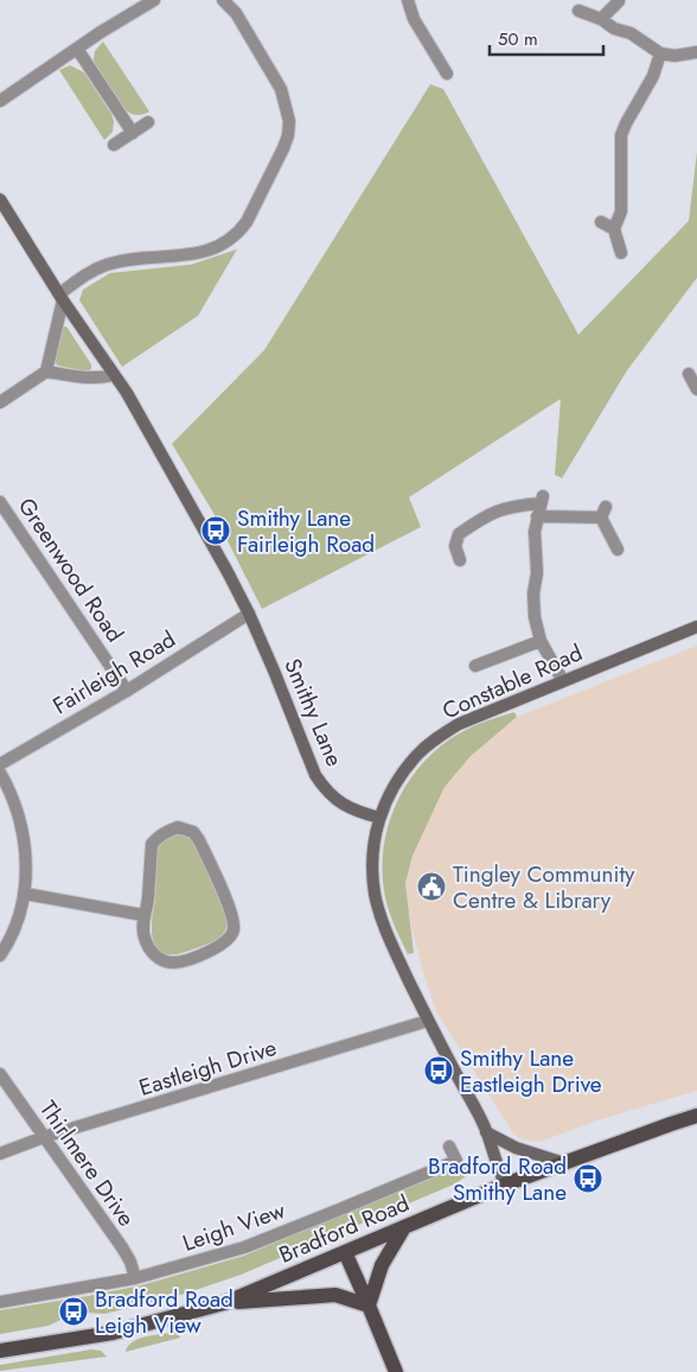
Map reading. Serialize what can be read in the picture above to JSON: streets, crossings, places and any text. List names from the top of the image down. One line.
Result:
{"streets":{"main road":["Bradford Road"],"street":["Greenwood Road","Fairleigh Road","Constable Road","Smithy Lane","Eastleigh Drive","Thirlmere Drive","Leigh View"]},"crossings":[["Greenwood Road","Fairleigh Road"],["Fairleigh Road","Smithy Lane"],["Constable Road","Smithy Lane"],["Eastleigh Drive","Thirlmere Drive"],["Thirlmere Drive","Leigh View"]],"places":{"bus stop":["Smithy Lane Fairleigh Road","Smithy Lane Eastleigh Drive","Bradford Road Smithy Lane","Bradford Road Leigh View"],"public building":["Tingley Community Centre & Library"]},"scale_bar":"50 m"}
